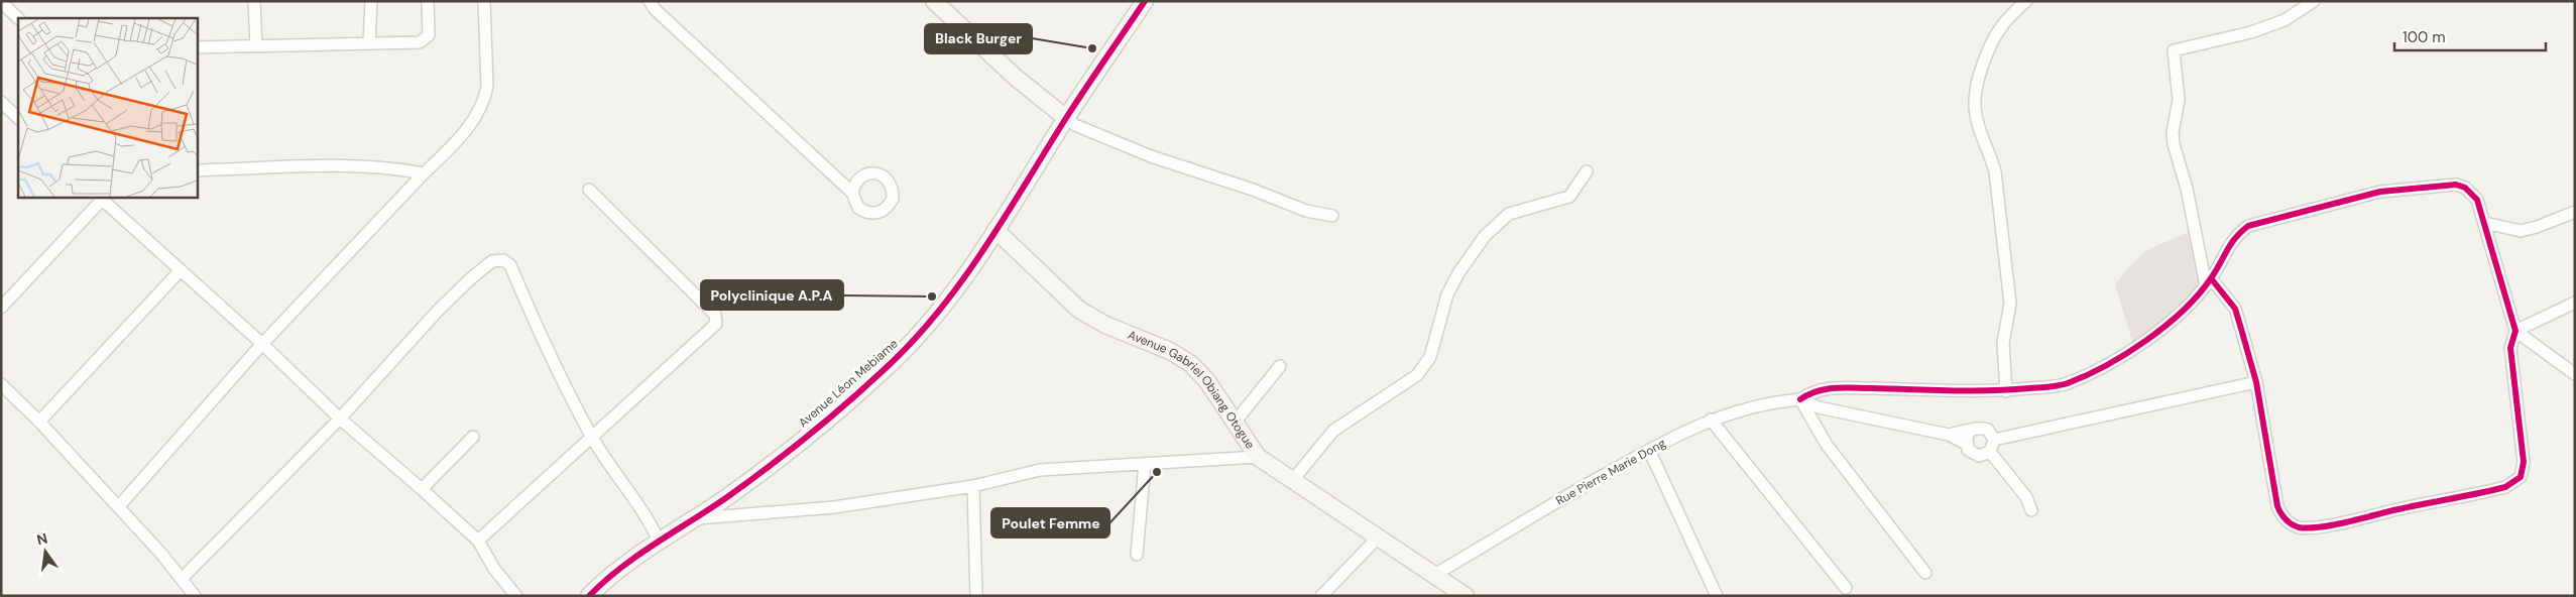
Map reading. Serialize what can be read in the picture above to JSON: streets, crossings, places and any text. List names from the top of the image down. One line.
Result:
{"streets":{"street":["Avenue Léon Mebiame","Avenue Gabriel Obiang Otogue","Rue Pierre Marie Dong"]},"crossings":[["Avenue Léon Mebiame","Avenue Gabriel Obiang Otogue"],["Avenue Gabriel Obiang Otogue","Rue Pierre Marie Dong"]],"places":["Black Burger","Polyclinique A.P.A","Poulet Femme"],"scale_bar":"100 m","north":"top"}
